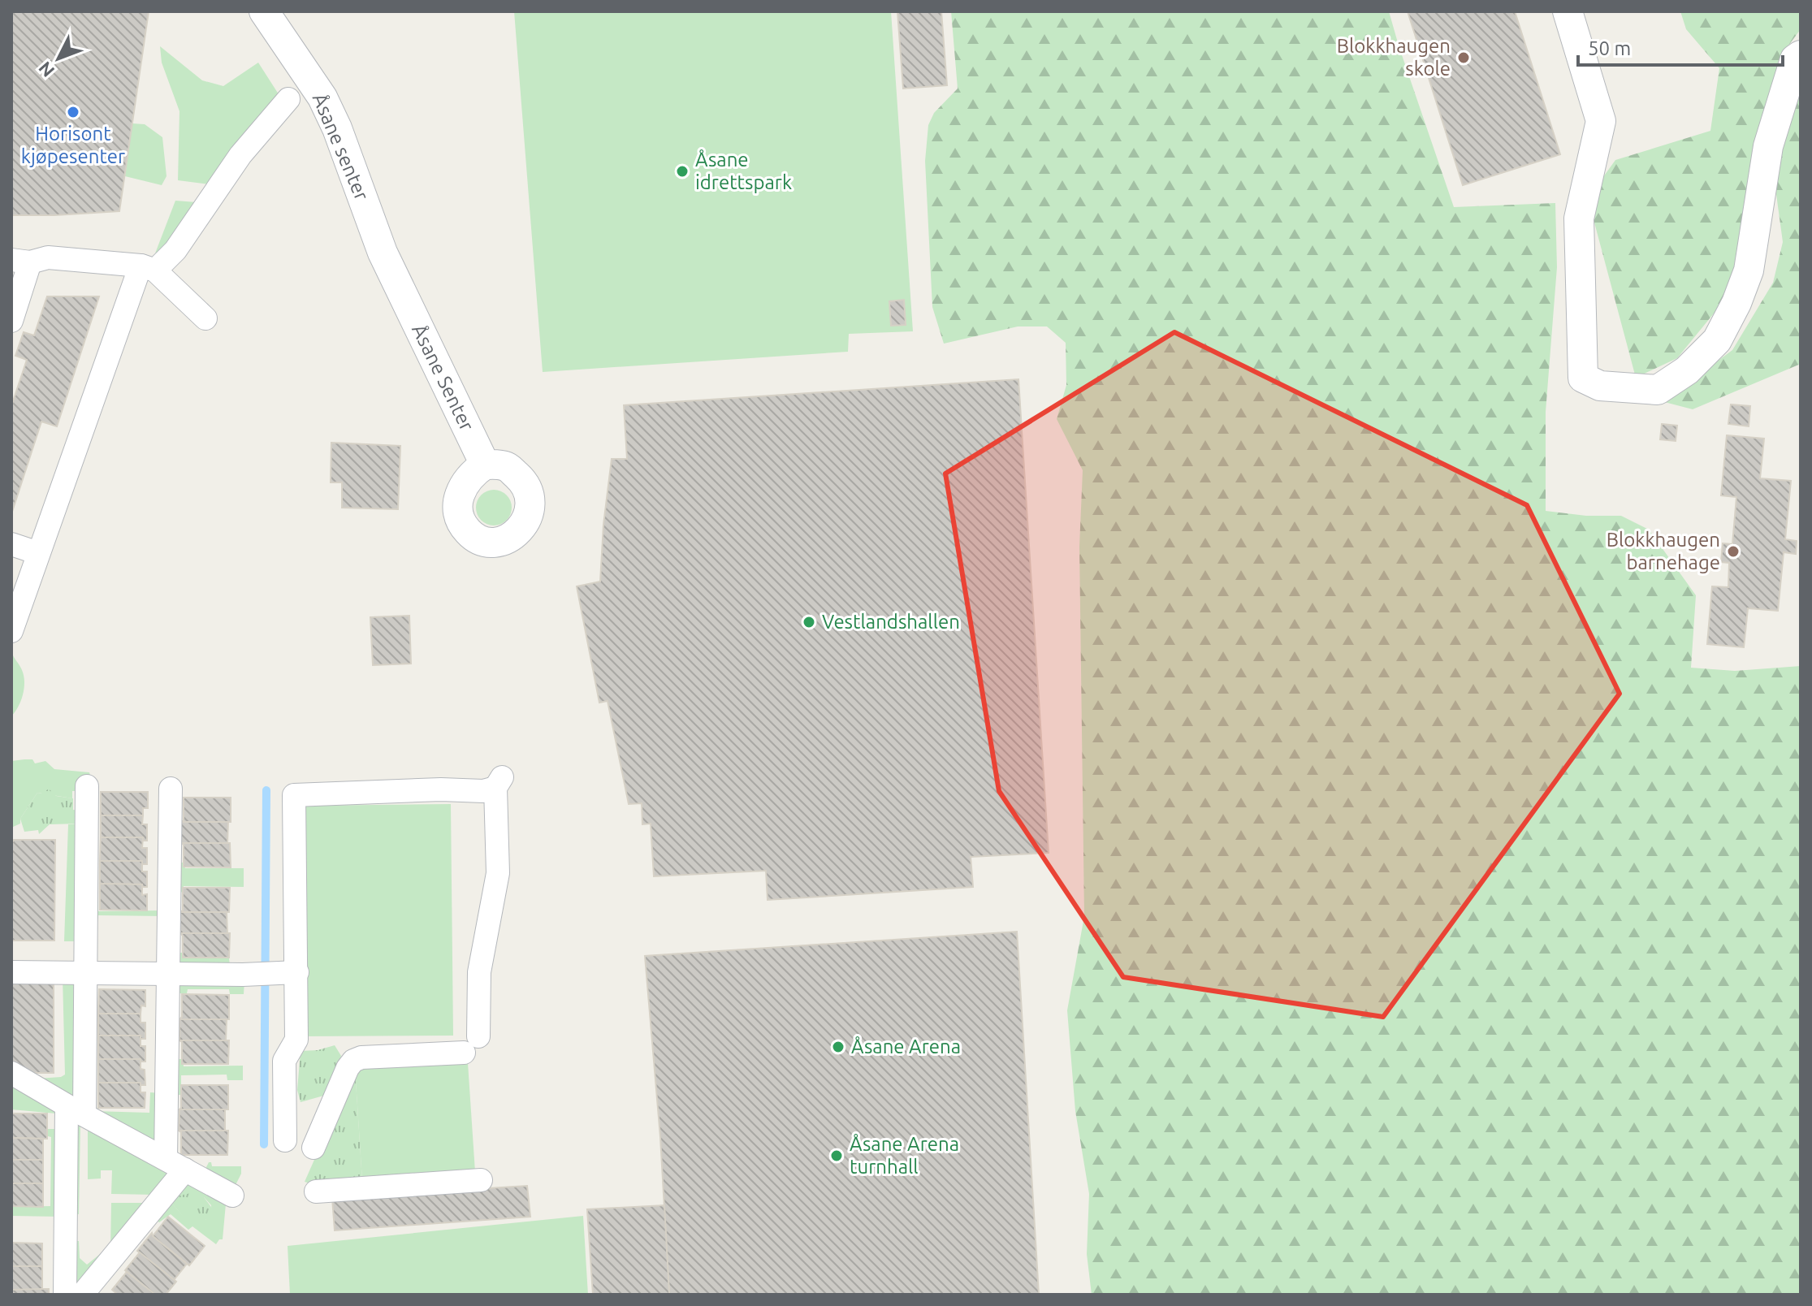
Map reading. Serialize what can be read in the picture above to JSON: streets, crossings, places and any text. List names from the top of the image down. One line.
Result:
{"streets":{"street":["Åsane senter","Åsane Senter"]},"crossings":[["Åsane senter","Åsane Senter"]],"places":["Blokkhaugen skole","Horisont kjøpesenter","Åsane idrettspark","Blokkhaugen barnehage","Vestlandshallen","Åsane Arena","Åsane Arena turnhall"],"scale_bar":"50 m","north":"bottom left"}
